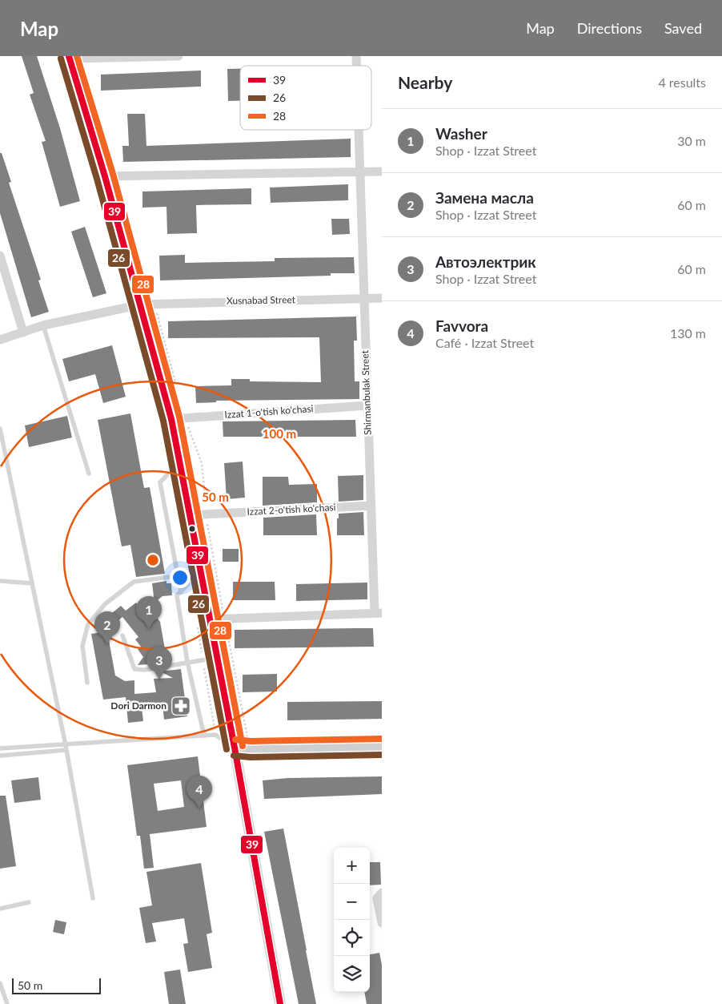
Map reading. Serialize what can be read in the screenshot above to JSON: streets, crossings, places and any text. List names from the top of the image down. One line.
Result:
{"streets":{"street":["Xusnabad Street","Shirmanbulak Street","Izzat 1-o'tish ko'chasi","Izzat 2-o'tish ko'chasi"]},"crossings":[["Xusnabad Street","Shirmanbulak Street"],["Shirmanbulak Street","Izzat 1-o'tish ko'chasi"],["Shirmanbulak Street","Izzat 2-o'tish ko'chasi"]],"places":{"pharmacy":["Dori Darmon"]},"lines":["transit line 39","transit line 28","transit line 26"],"legend":["39","26","28"],"scale_bar":"50 m","page":{"header":"Map","nav":["Map","Directions","Saved"],"heading":["Nearby","4 results"],"list":[{"mark":"1","name":"Washer","note":"Shop · Izzat Street","value":"30 m"},{"mark":"2","name":"Замена масла","note":"Shop · Izzat Street","value":"60 m"},{"mark":"3","name":"Автоэлектрик","note":"Shop · Izzat Street","value":"60 m"},{"mark":"4","name":"Favvora","note":"Café · Izzat Street","value":"130 m"}],"pins":["1","2","3","4"],"map_buttons":["+","−"],"scale":"50 m"},"rings":["100 m","50 m"]}
